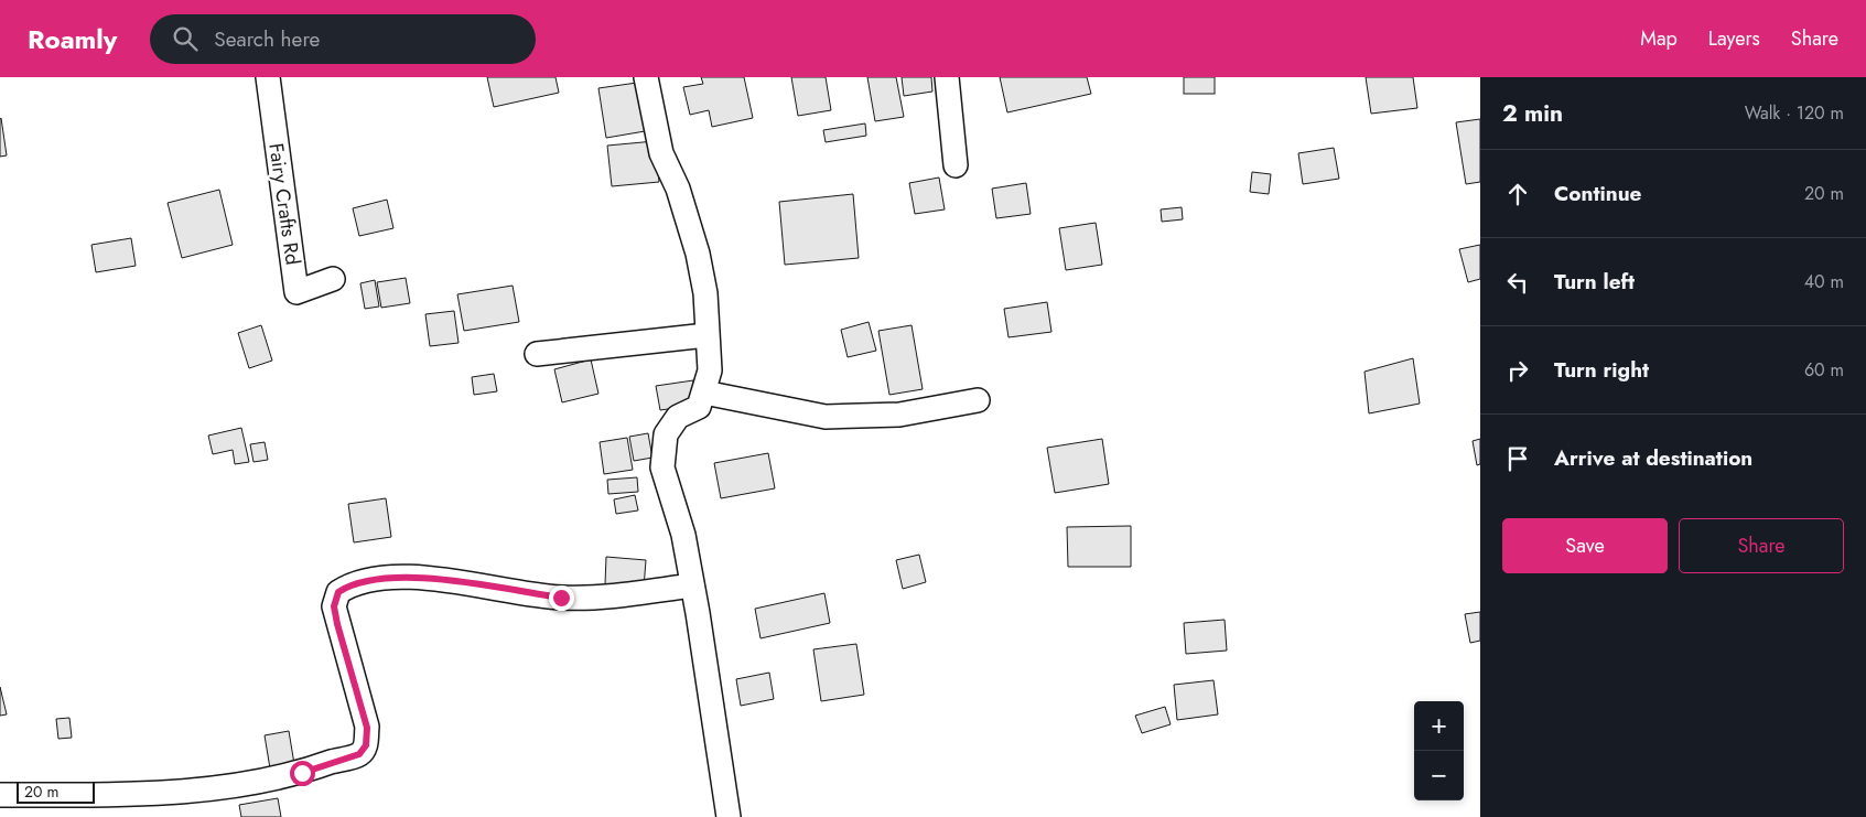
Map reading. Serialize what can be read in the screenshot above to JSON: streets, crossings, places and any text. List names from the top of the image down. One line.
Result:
{"streets":{"street":["Fairy Crafts Rd"]},"scale_bar":"20 m","page":{"header":"Roamly","search":"Search here","nav":["Map","Layers","Share"],"heading":["2 min","Walk · 120 m"],"list":[["Continue","20 m"],["Turn left","40 m"],["Turn right","60 m"],"Arrive at destination"],"buttons":["Save","Share"],"map_buttons":["+","−"],"scale":"20 m"}}
